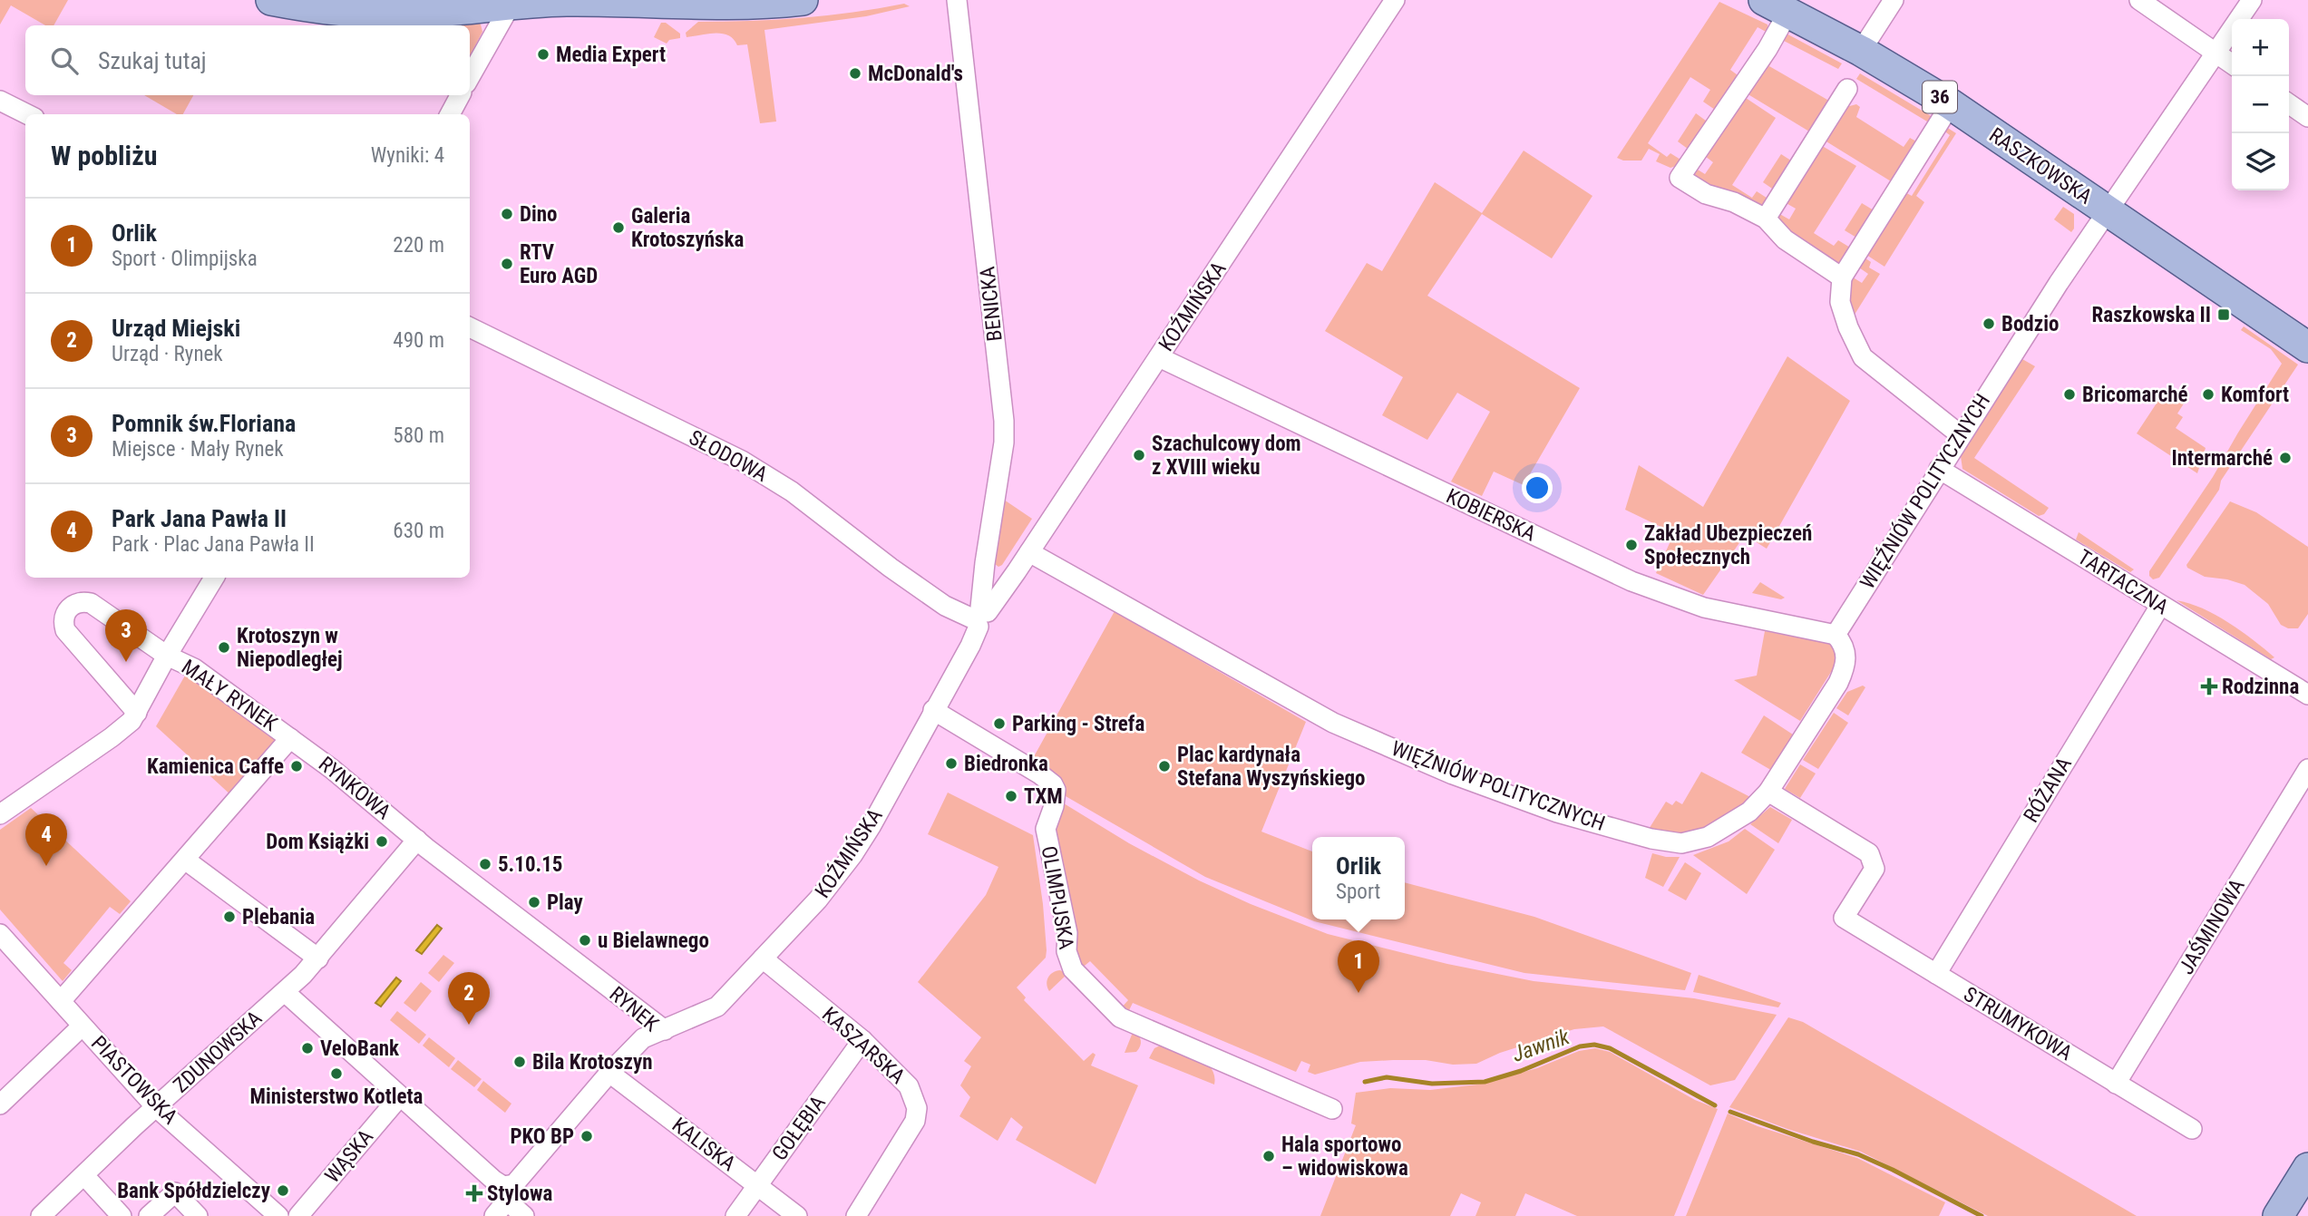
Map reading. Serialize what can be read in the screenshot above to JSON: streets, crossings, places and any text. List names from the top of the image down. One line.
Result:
{"streets":{"main road":["36","RASZKOWSKA"],"street":["BENICKA","KOŹMIŃSKA","SŁODOWA","WIĘŹNIÓW POLITYCZNYCH","KOBIERSKA","TARTACZNA","MAŁY RYNEK","RYNKOWA","RÓŻANA","OLIMPIJSKA","JAŚMINOWA","RYNEK","STRUMYKOWA","KASZARSKA","ZDUNOWSKA","PIASTOWSKA","GOŁĘBIA","KALISKA","WĄSKA"]},"crossings":[["RASZKOWSKA","WIĘŹNIÓW POLITYCZNYCH"],["BENICKA","KOŹMIŃSKA"],["BENICKA","SŁODOWA"],["KOŹMIŃSKA","SŁODOWA"],["KOŹMIŃSKA","WIĘŹNIÓW POLITYCZNYCH"],["KOŹMIŃSKA","KOBIERSKA"],["KOŹMIŃSKA","OLIMPIJSKA"],["KOŹMIŃSKA","RYNEK"],["KOŹMIŃSKA","KASZARSKA"],["WIĘŹNIÓW POLITYCZNYCH","KOBIERSKA"],["WIĘŹNIÓW POLITYCZNYCH","TARTACZNA"],["WIĘŹNIÓW POLITYCZNYCH","STRUMYKOWA"],["TARTACZNA","RÓŻANA"],["MAŁY RYNEK","RYNKOWA"],["RYNKOWA","RYNEK"],["RÓŻANA","STRUMYKOWA"],["JAŚMINOWA","STRUMYKOWA"],["RYNEK","KALISKA"],["KASZARSKA","GOŁĘBIA"],["ZDUNOWSKA","PIASTOWSKA"],["GOŁĘBIA","KALISKA"]],"water":["Jawnik"],"places":{"other":["Media Expert","McDonald's","Dino","Galeria Krotoszyńska","RTV Euro AGD","Bodzio","Bricomarché","Komfort","Szachulcowy dom z XVIII wieku","Intermarché","Zakład Ubezpieczeń Społecznych","Krotoszyn w Niepodległej","Parking - Strefa","Biedronka","Kamienica Caffe","Plac kardynała Stefana Wyszyńskiego","TXM","Dom Książki","5.10.15","Play","Plebania","u Bielawnego","VeloBank","Bila Krotoszyn","Ministerstwo Kotleta","PKO BP","Hala sportowo – widowiskowa","Bank Spółdzielczy"],"transit":["Raszkowska II"],"health":["Rodzinna","Stylowa"]},"page":{"map_buttons":["+","−"],"search":"Szukaj tutaj","heading":["W pobliżu","Wyniki: 4"],"list":[{"mark":"1","name":"Orlik","note":"Sport · Olimpijska","value":"220 m"},{"mark":"2","name":"Urząd Miejski","note":"Urząd · Rynek","value":"490 m"},{"mark":"3","name":"Pomnik św.Floriana","note":"Miejsce · Mały Rynek","value":"580 m"},{"mark":"4","name":"Park Jana Pawła II","note":"Park · Plac Jana Pawła II","value":"630 m"}],"pins":["3","4","1","2"],"popup":["Orlik","Sport"]}}
